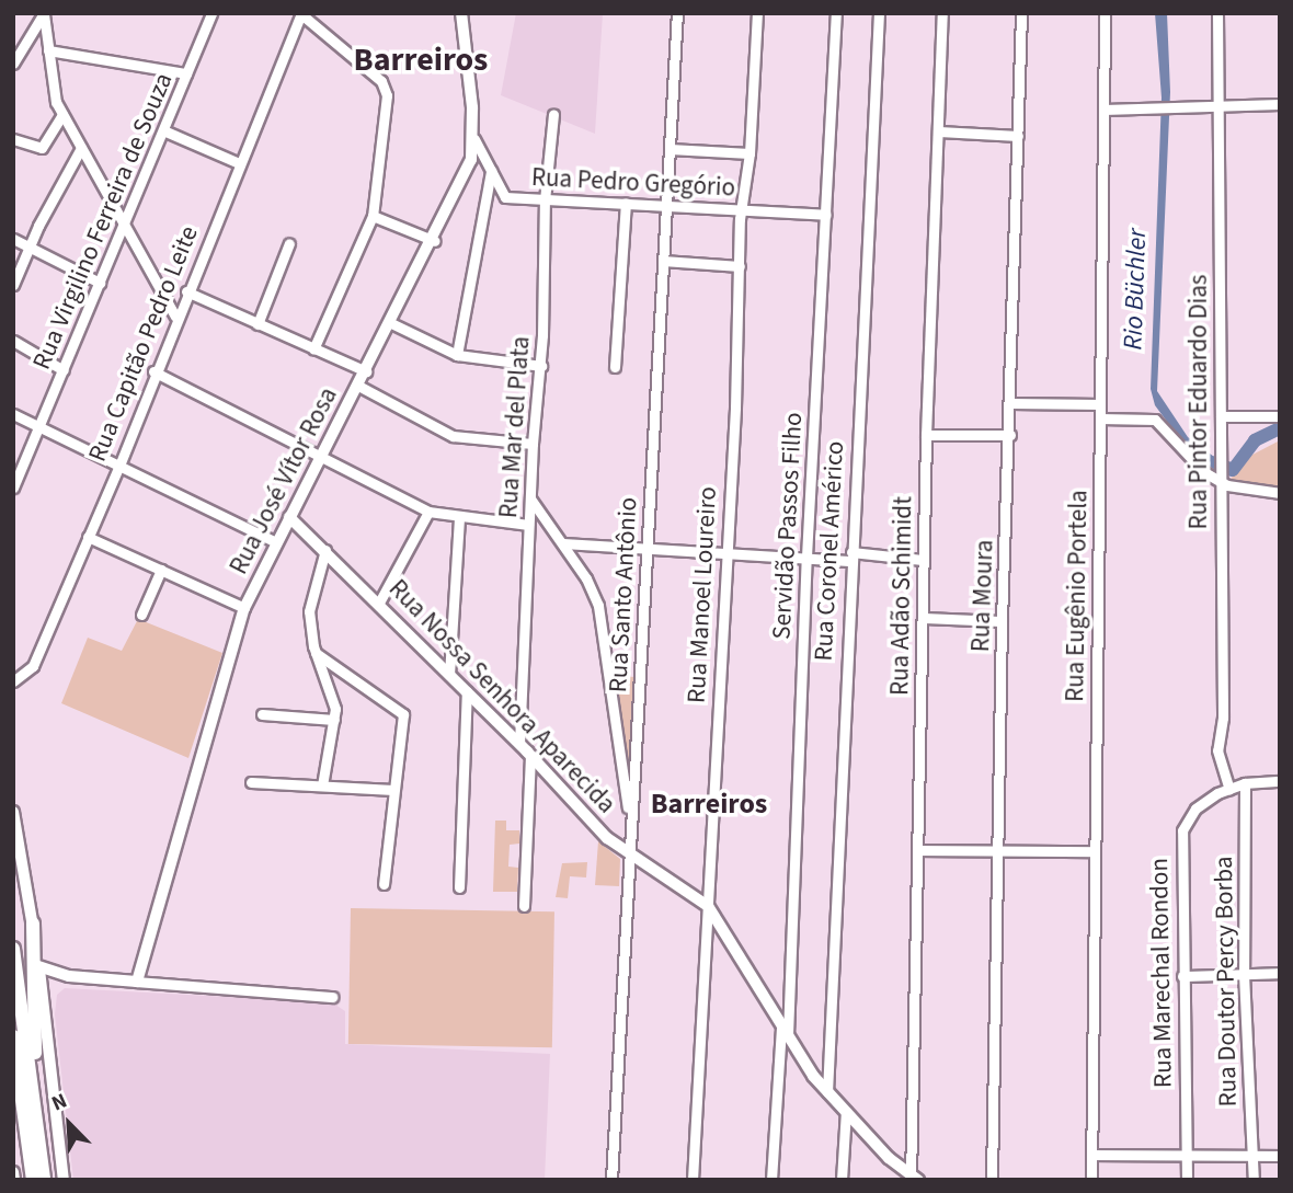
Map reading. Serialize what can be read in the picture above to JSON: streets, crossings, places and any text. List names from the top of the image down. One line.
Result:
{"streets":{"main road":["Rua José Vítor Rosa","Rua Nossa Senhora Aparecida"],"street":["Rua Pedro Gregório","Rua Virgilino Ferreira de Souza","Rua Capitão Pedro Leite","Rua Pintor Eduardo Dias","Rua Mar del Plata","Servidão Passos Filho","Rua Coronel Américo","Rua Santo Antônio","Rua Manoel Loureiro","Rua Adão Schimidt","Rua Moura","Rua Eugênio Portela","Rua Marechal Rondon","Rua Doutor Percy Borba"]},"crossings":[["Rua Pedro Gregório","Rua Mar del Plata"],["Rua Pedro Gregório","Rua José Vítor Rosa"],["Rua Pedro Gregório","Servidão Passos Filho"],["Rua Pedro Gregório","Rua Santo Antônio"],["Rua Pedro Gregório","Rua Manoel Loureiro"],["Rua Pintor Eduardo Dias","Rua Marechal Rondon"],["Rua Mar del Plata","Rua Nossa Senhora Aparecida"],["Rua José Vítor Rosa","Rua Nossa Senhora Aparecida"],["Servidão Passos Filho","Rua Nossa Senhora Aparecida"],["Rua Coronel Américo","Rua Nossa Senhora Aparecida"],["Rua Santo Antônio","Rua Nossa Senhora Aparecida"],["Rua Manoel Loureiro","Rua Nossa Senhora Aparecida"],["Rua Adão Schimidt","Rua Nossa Senhora Aparecida"],["Rua Marechal Rondon","Rua Doutor Percy Borba"]],"districts":["Barreiros","Barreiros"],"water":["Rio Büchler"],"north":"top left"}
